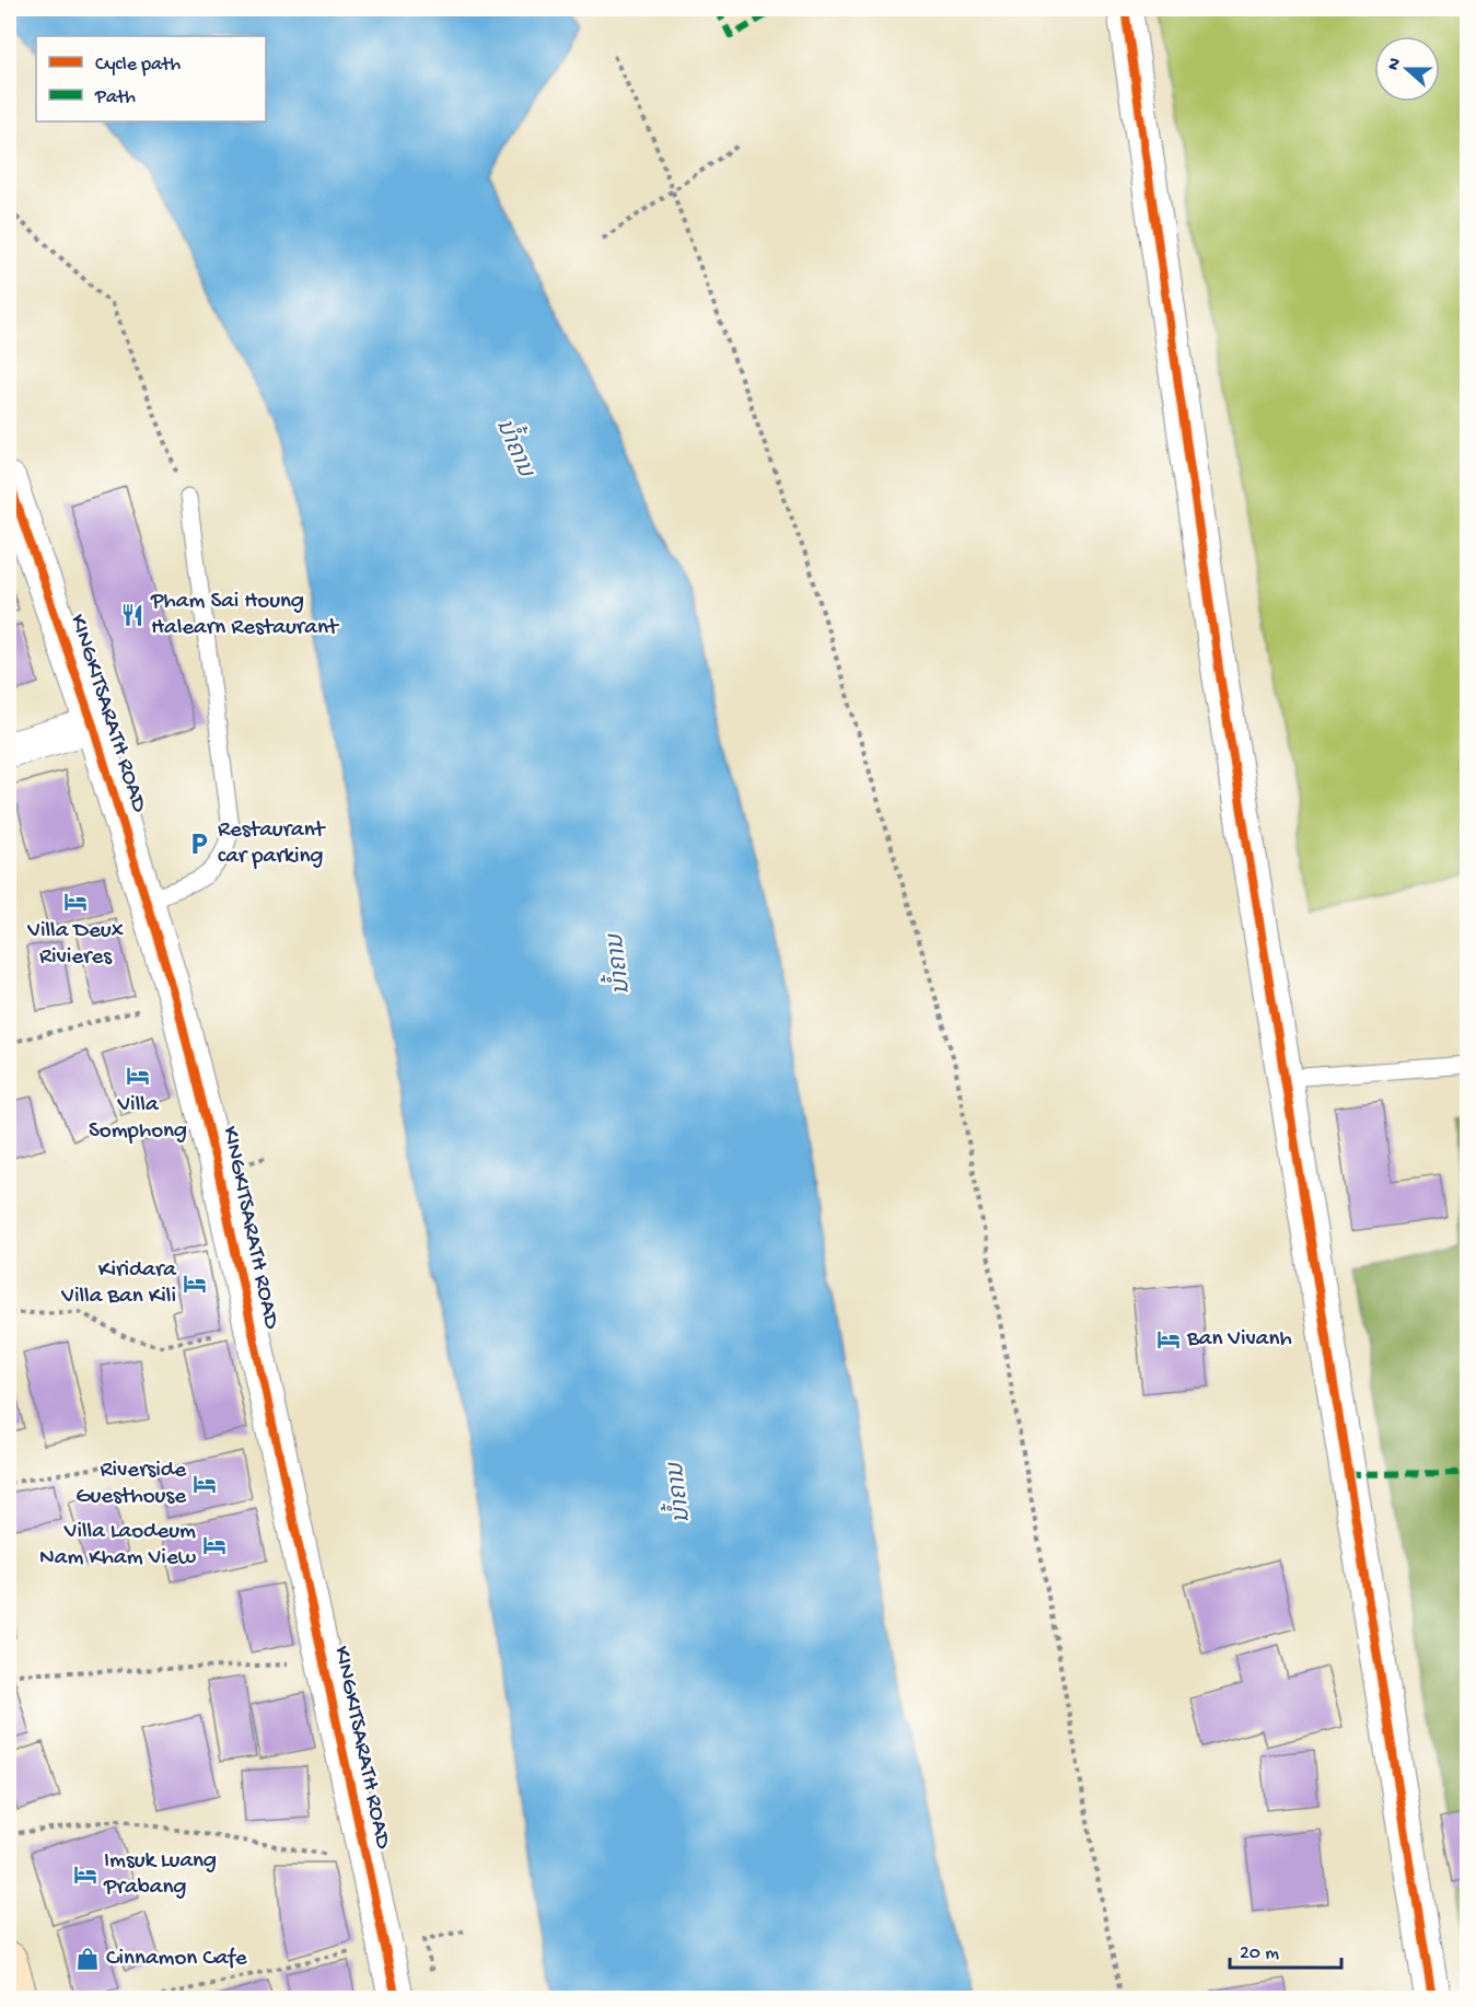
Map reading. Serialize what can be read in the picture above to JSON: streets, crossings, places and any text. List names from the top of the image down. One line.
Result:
{"streets":{"street":["KINGKITSARATH ROAD"]},"water":["ນ້ຳຄານ"],"places":{"restaurant":["Pham Sai Houng Halearn Restaurant"],"parking":["Restaurant car parking"],"hotel":["Villa Deux Rivieres","Villa Somphong","Kiridara Villa Ban Kili","Ban Vivanh","Riverside Guesthouse","Villa Laodeum Nam Kham View","Imsuk Luang Prabang"],"shop":["Cinnamon Cafe"]},"legend":["Cycle path","Path"],"scale_bar":"20 m","north":"left"}
